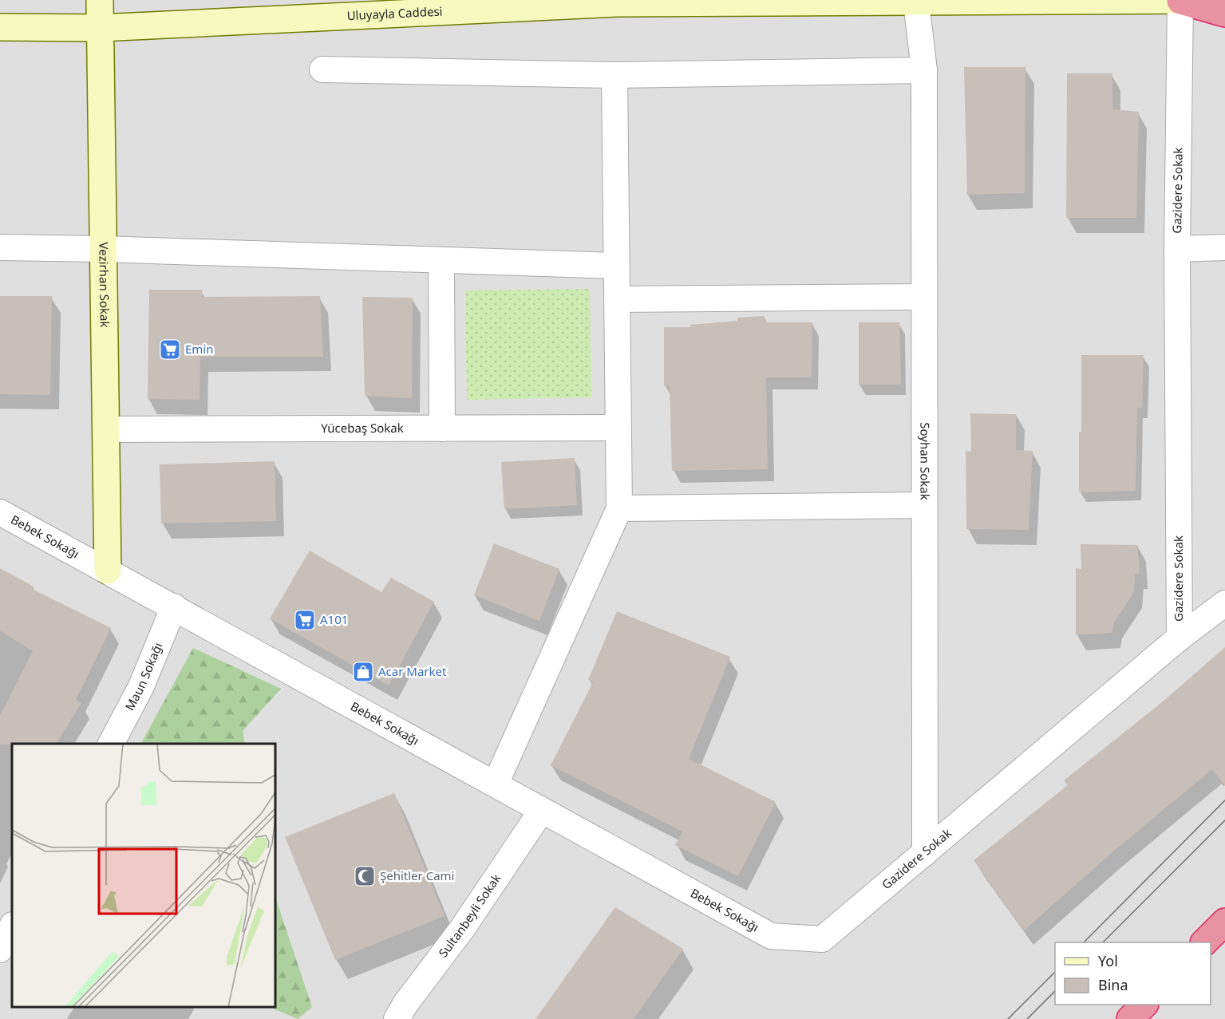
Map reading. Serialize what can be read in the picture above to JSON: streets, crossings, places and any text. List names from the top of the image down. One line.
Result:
{"streets":{"main road":["Uluyayla Caddesi","Vezirhan Sokak"],"street":["Gazidere Sokak","Yücebaş Sokak","Soyhan Sokak","Bebek Sokağı","Maun Sokağı","Sultanbeyli Sokak"]},"crossings":[["Uluyayla Caddesi","Gazidere Sokak"],["Uluyayla Caddesi","Vezirhan Sokak"],["Uluyayla Caddesi","Soyhan Sokak"],["Gazidere Sokak","Soyhan Sokak"],["Gazidere Sokak","Bebek Sokağı"],["Vezirhan Sokak","Yücebaş Sokak"],["Vezirhan Sokak","Bebek Sokağı"],["Bebek Sokağı","Maun Sokağı"],["Bebek Sokağı","Sultanbeyli Sokak"]],"places":{"supermarket":["Emin","A101"],"shop":["Acar Market"],"mosque":["Şehitler Cami"]},"legend":["Yol","Bina"]}
